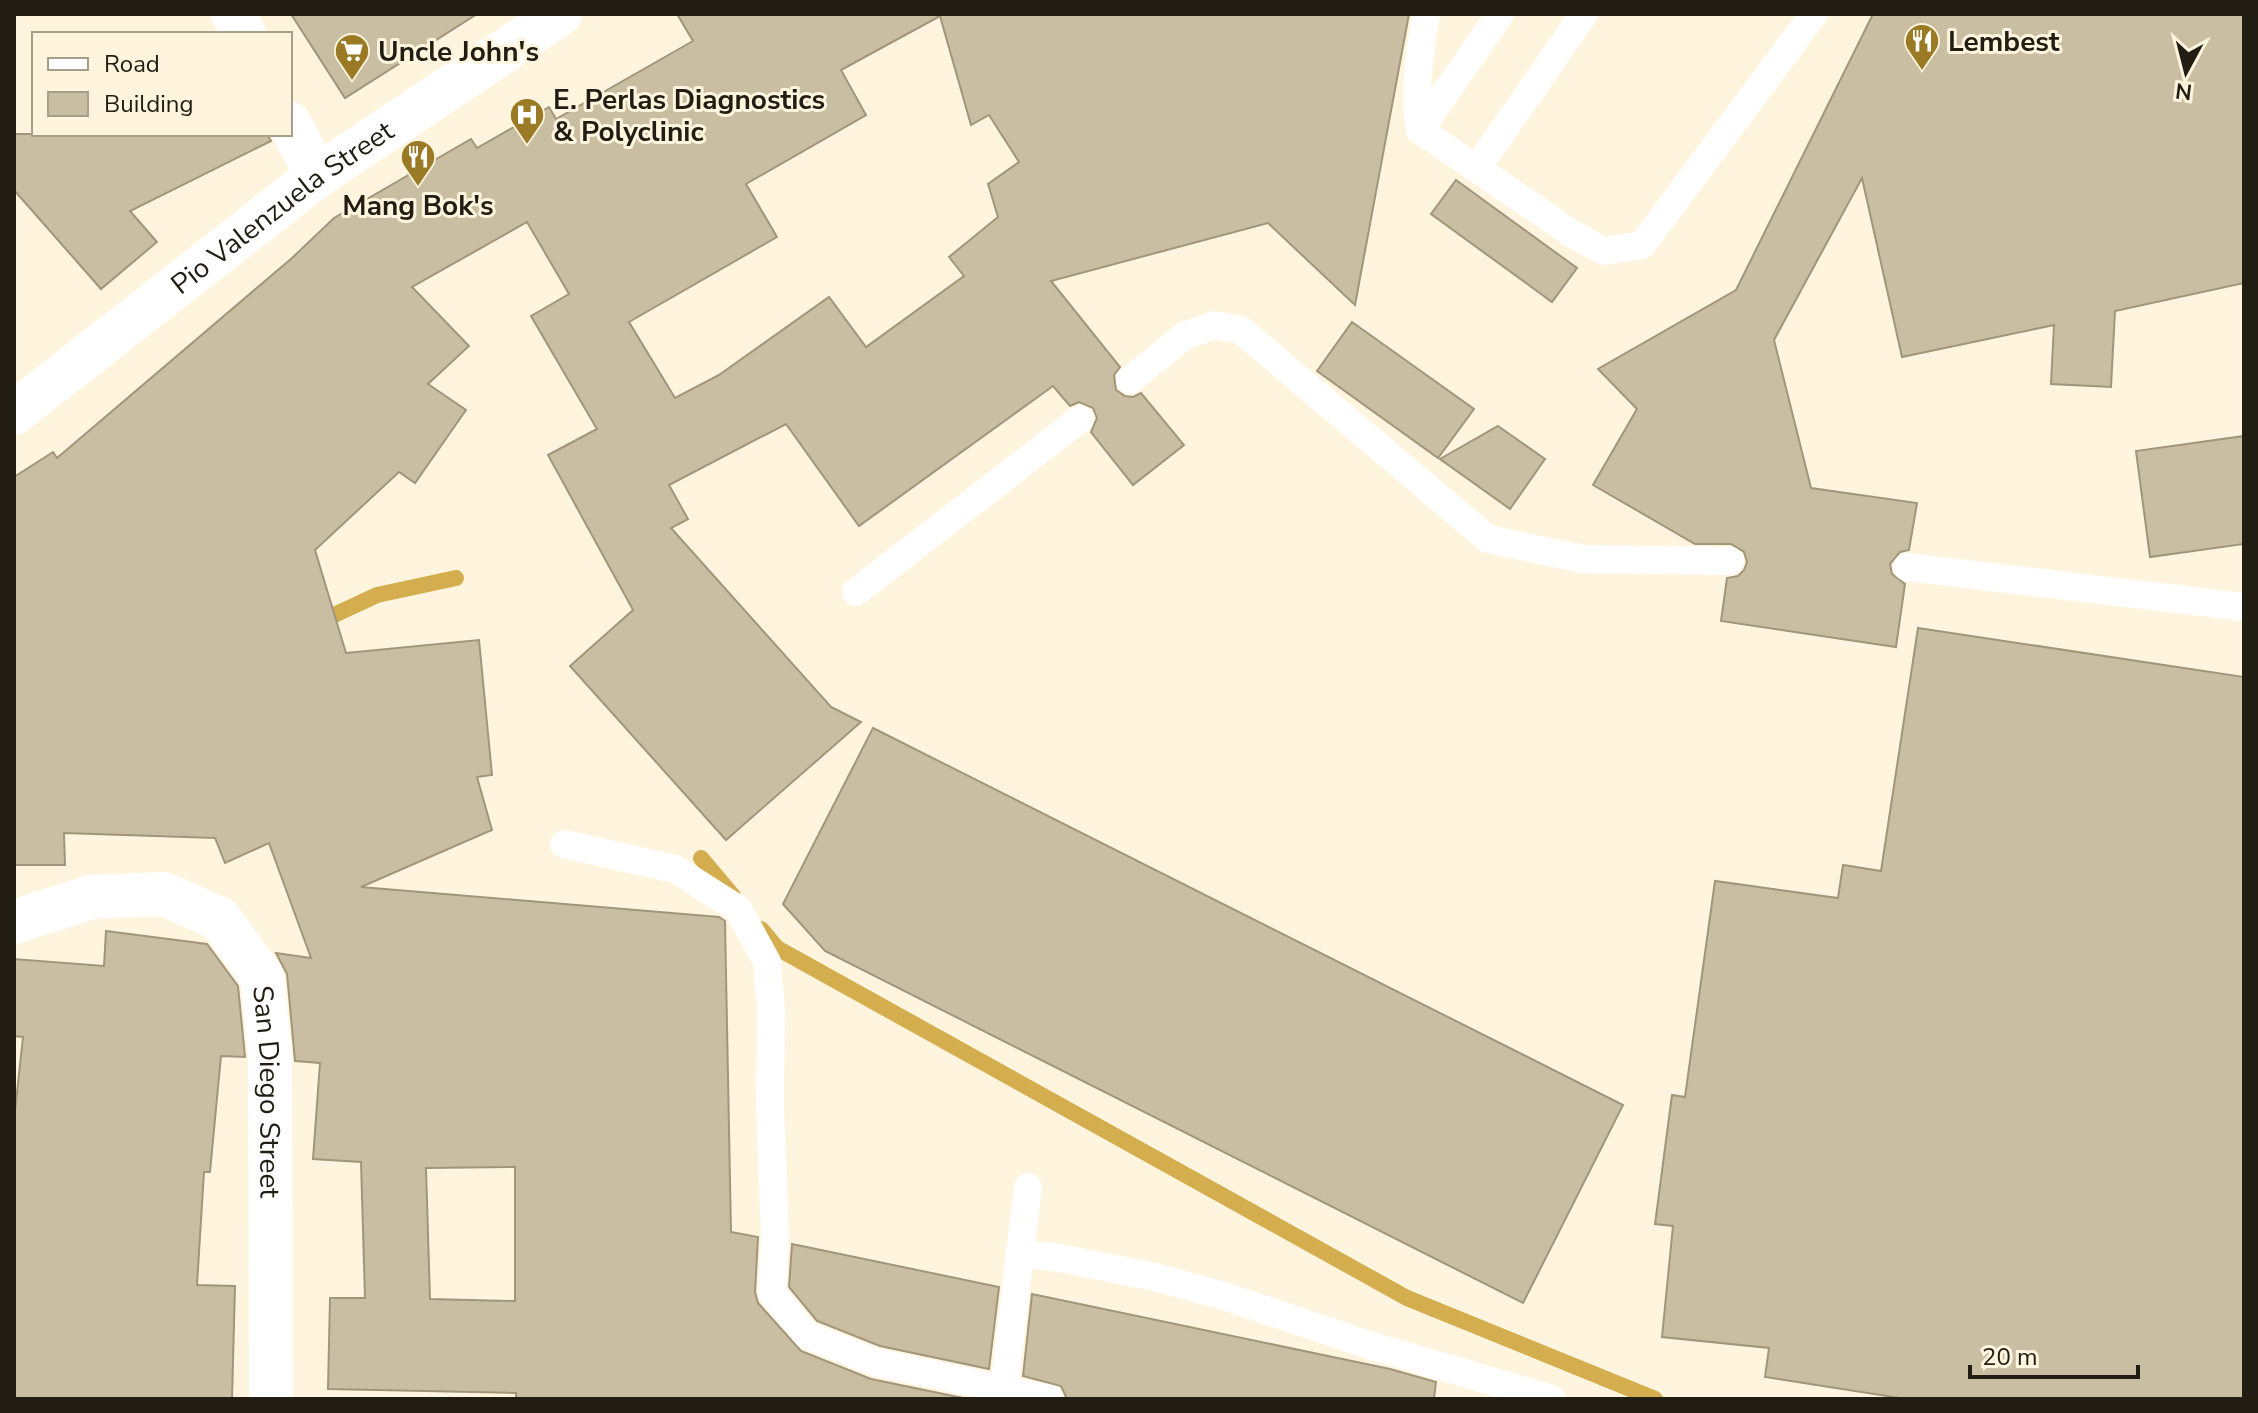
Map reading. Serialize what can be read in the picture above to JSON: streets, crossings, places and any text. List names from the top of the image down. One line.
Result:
{"streets":{"street":["Pio Valenzuela Street","San Diego Street"]},"places":{"restaurant":["Lembest","Mang Bok's"],"supermarket":["Uncle John's"],"hospital":["E. Perlas Diagnostics & Polyclinic"]},"legend":["Road","Building"],"scale_bar":"20 m","north":"bottom"}
